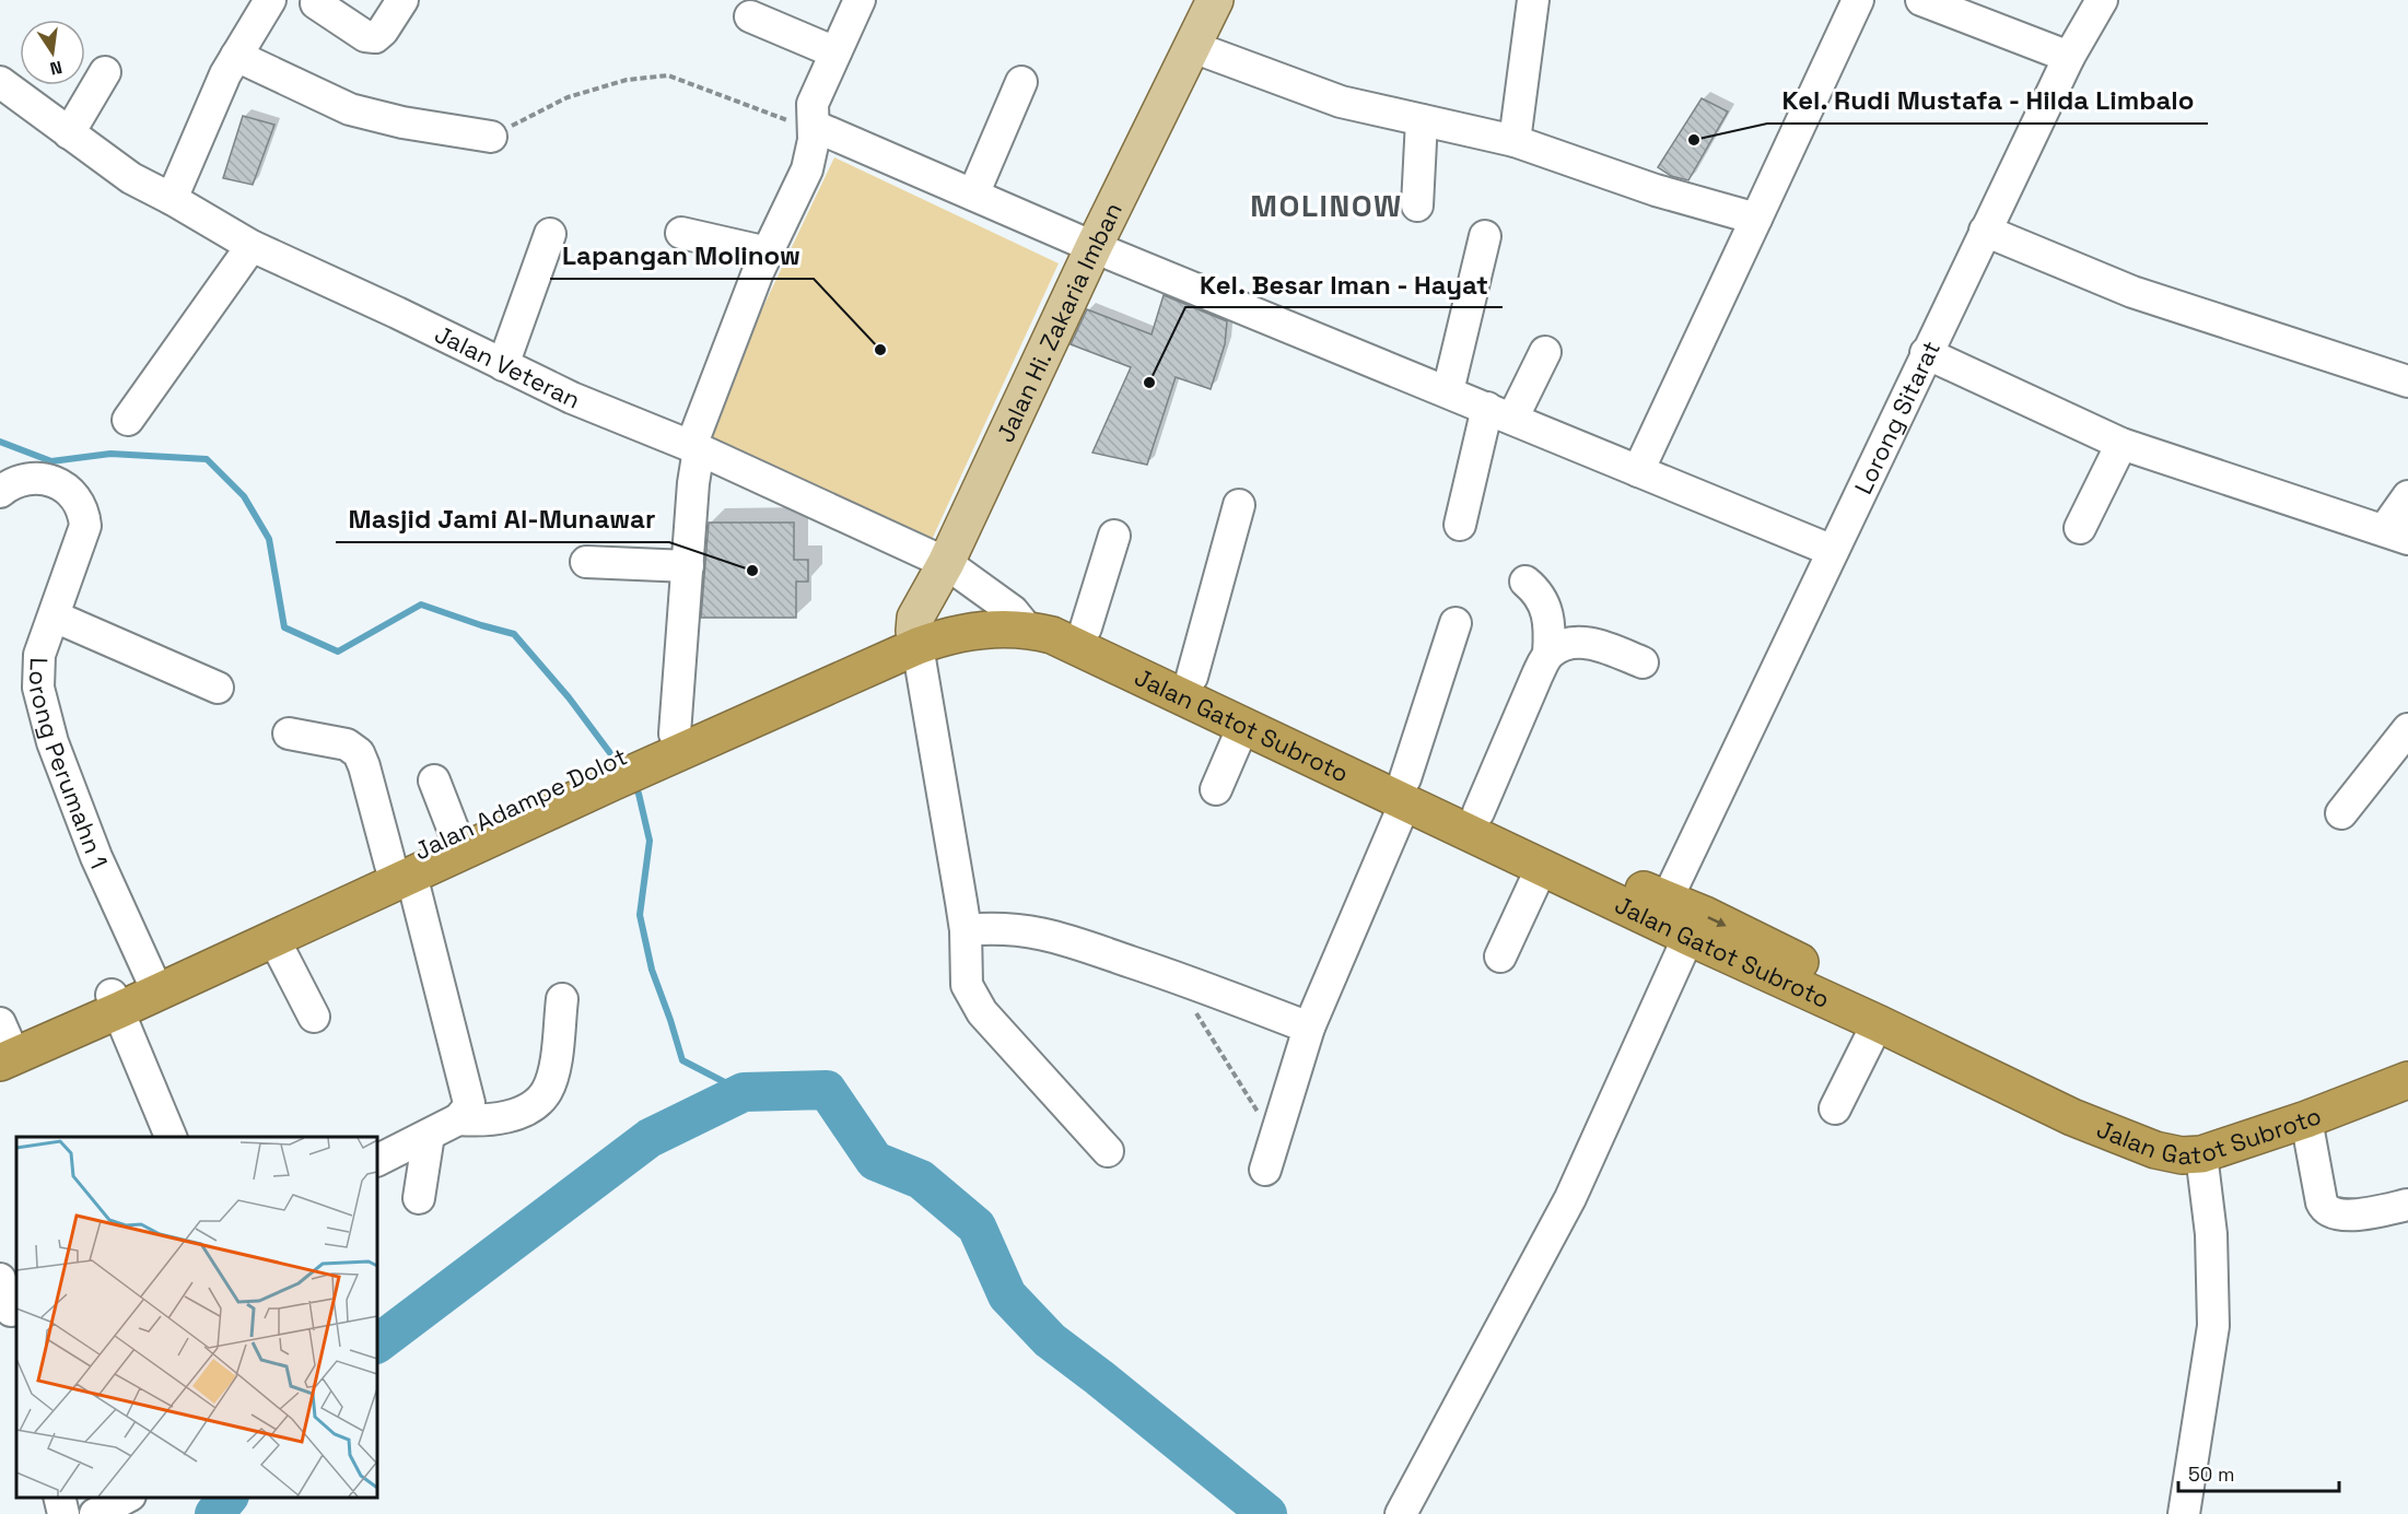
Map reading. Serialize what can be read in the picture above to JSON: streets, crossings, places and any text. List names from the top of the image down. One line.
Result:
{"streets":{"highway":["Jalan Gatot Subroto","Jalan Adampe Dolot"],"main road":["Jalan Hi. Zakaria Imban"],"street":["Jalan Veteran","Lorong Sitarat","Lorong Perumahn 1"]},"crossings":[["Jalan Hi. Zakaria Imban","Jalan Veteran"],["Jalan Hi. Zakaria Imban","Jalan Adampe Dolot"],["Jalan Veteran","Jalan Gatot Subroto"],["Jalan Veteran","Jalan Adampe Dolot"],["Lorong Sitarat","Jalan Gatot Subroto"],["Jalan Gatot Subroto","Jalan Adampe Dolot"],["Lorong Perumahn 1","Jalan Adampe Dolot"]],"districts":["MOLINOW"],"places":["Kel. Rudi Mustafa - Hilda Limbalo","Lapangan Molinow","Kel. Besar Iman - Hayat","Masjid Jami Al-Munawar"],"scale_bar":"50 m","north":"bottom"}
